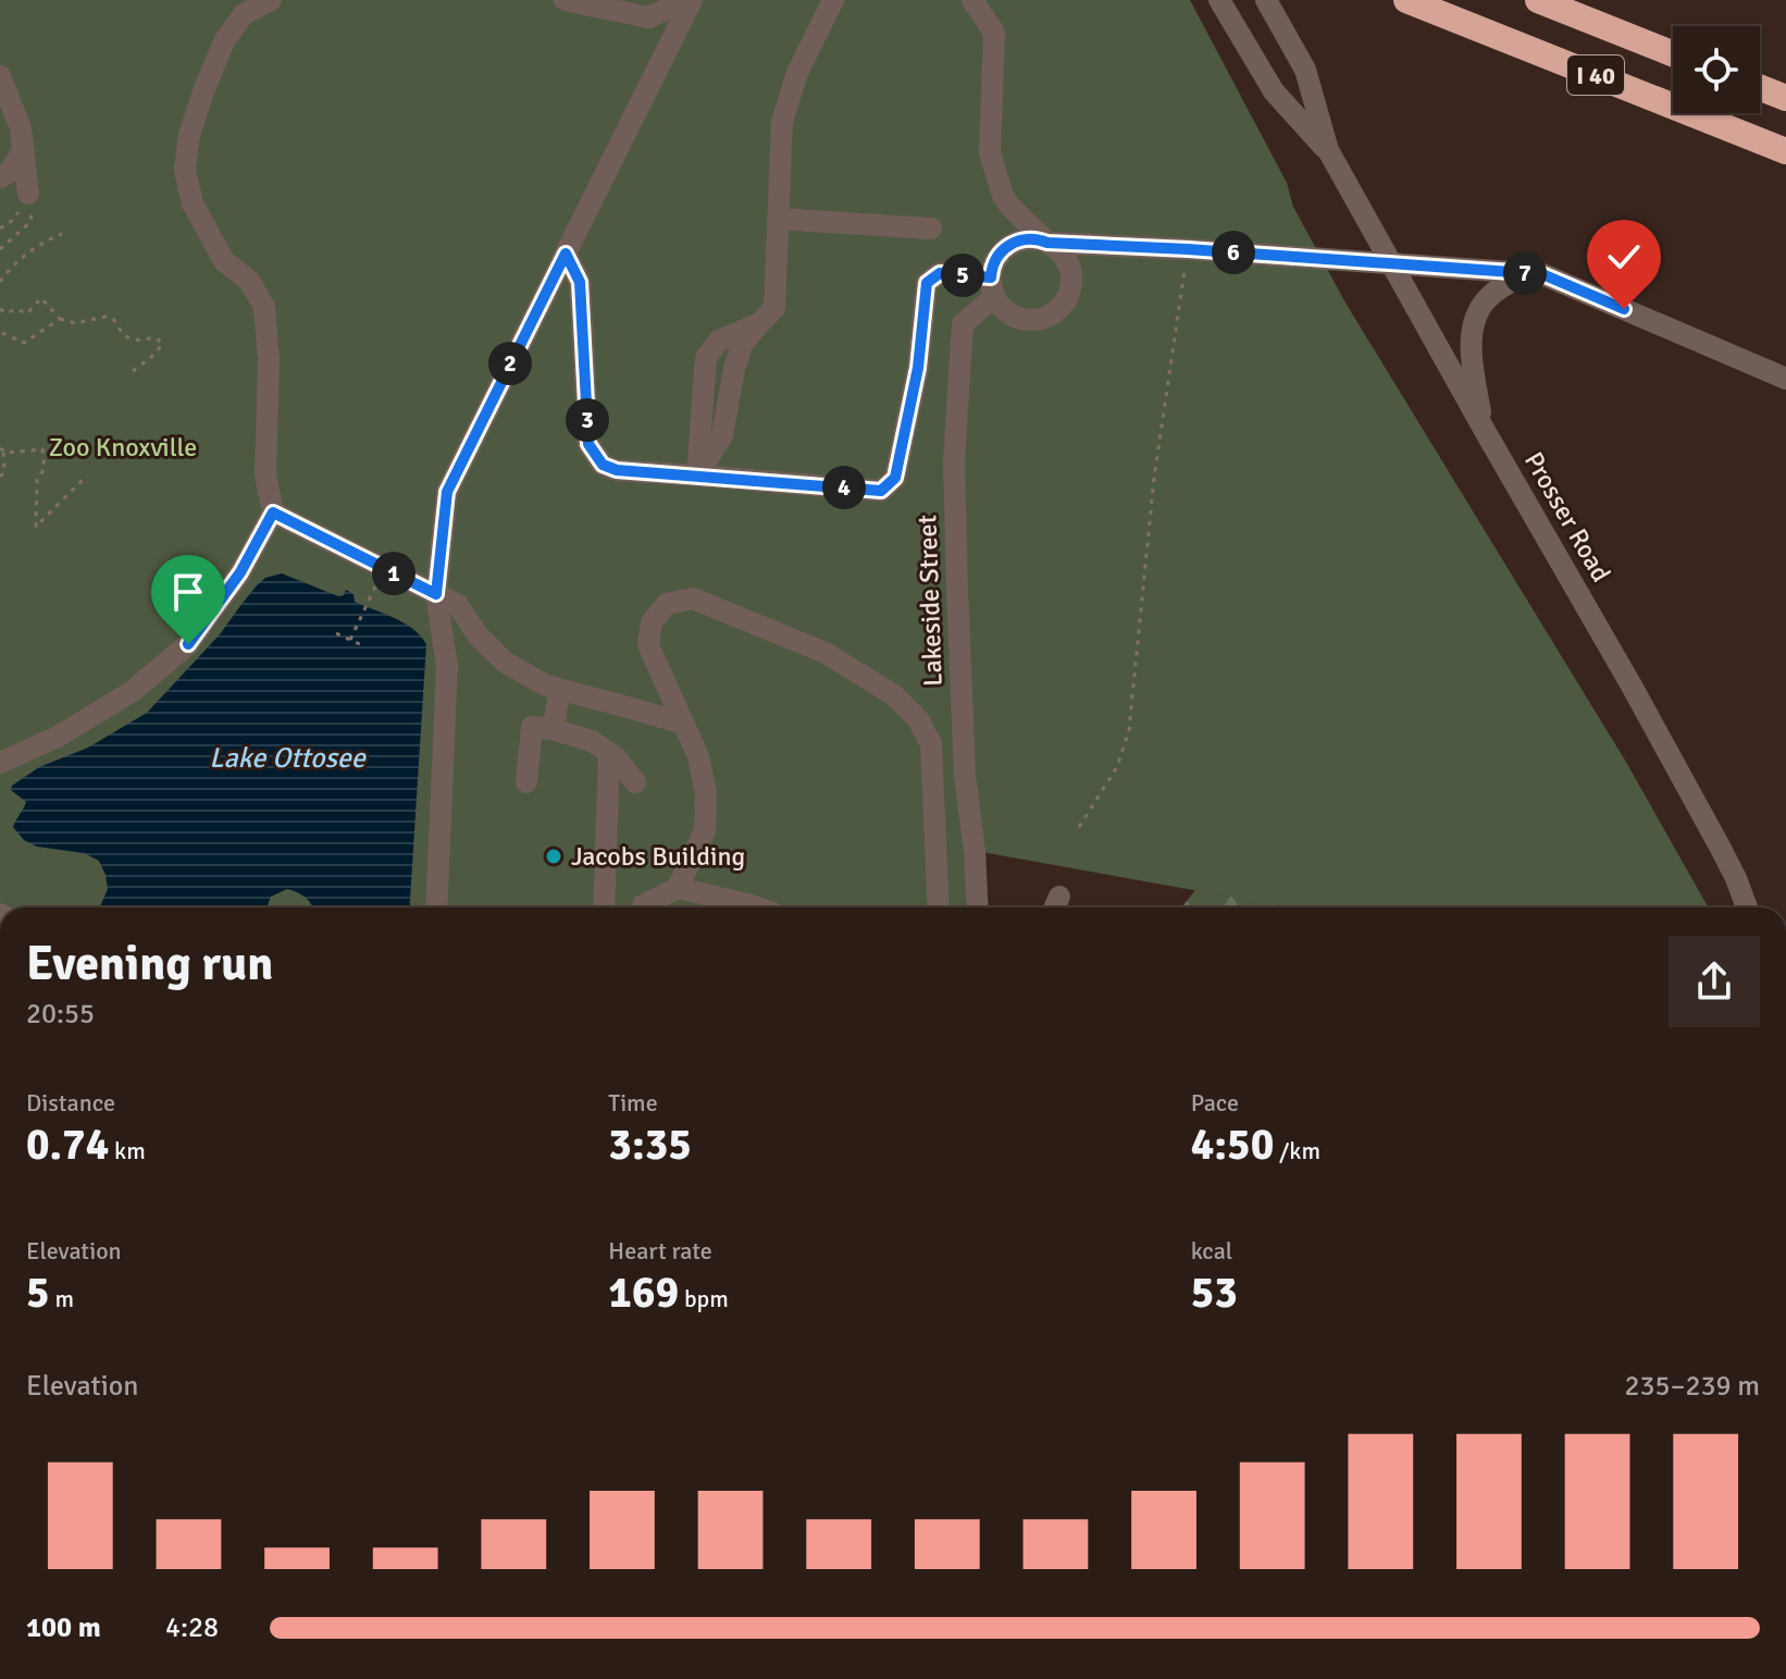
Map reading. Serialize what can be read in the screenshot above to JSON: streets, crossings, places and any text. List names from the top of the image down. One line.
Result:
{"streets":{"highway":["I 40"],"street":["Prosser Road","Lakeside Street"]},"water":["Lake Ottosee"],"parks":["Zoo Knoxville"],"places":["Jacobs Building"],"page":{"pins":["6","7","5","2","3","4","1"],"heading":["Evening run","20:55"],"stats":[["Distance","0.74 km"],["Time","3:35"],["Pace","4:50 /km"],["Elevation","5 m"],["Heart rate","169 bpm"],["kcal","53"]],"chart":["Elevation","235–239 m"],"list":[{"name":"100 m","note":"4:28"}]}}
